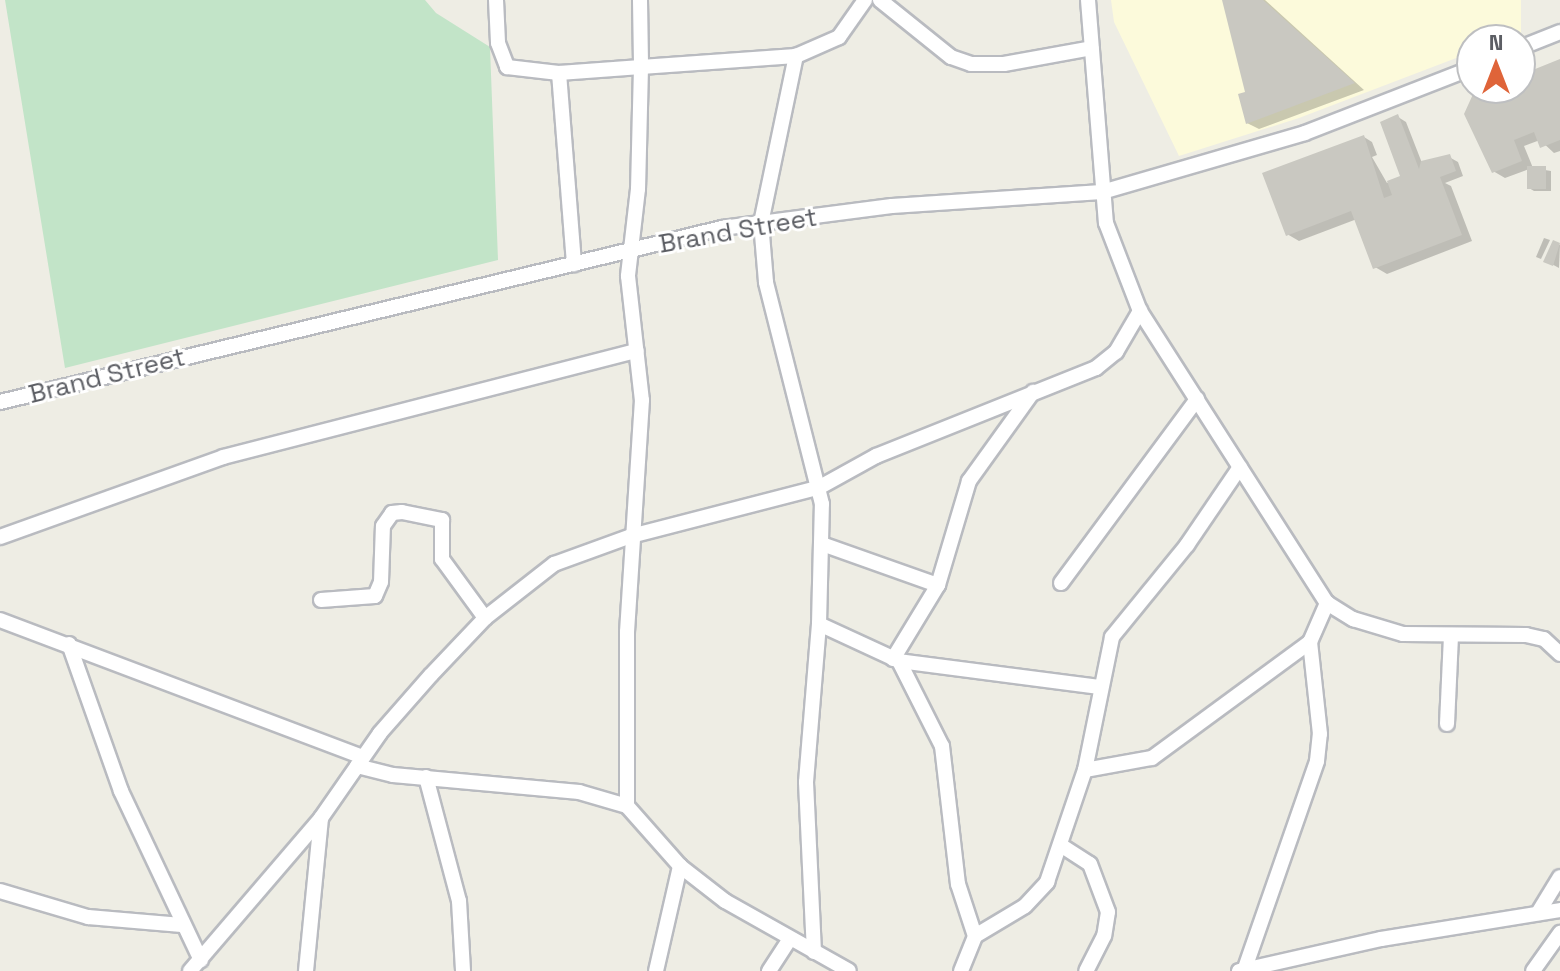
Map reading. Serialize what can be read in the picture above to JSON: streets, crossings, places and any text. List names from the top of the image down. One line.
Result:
{"streets":{"street":["Brand Street"]},"north":"top"}
